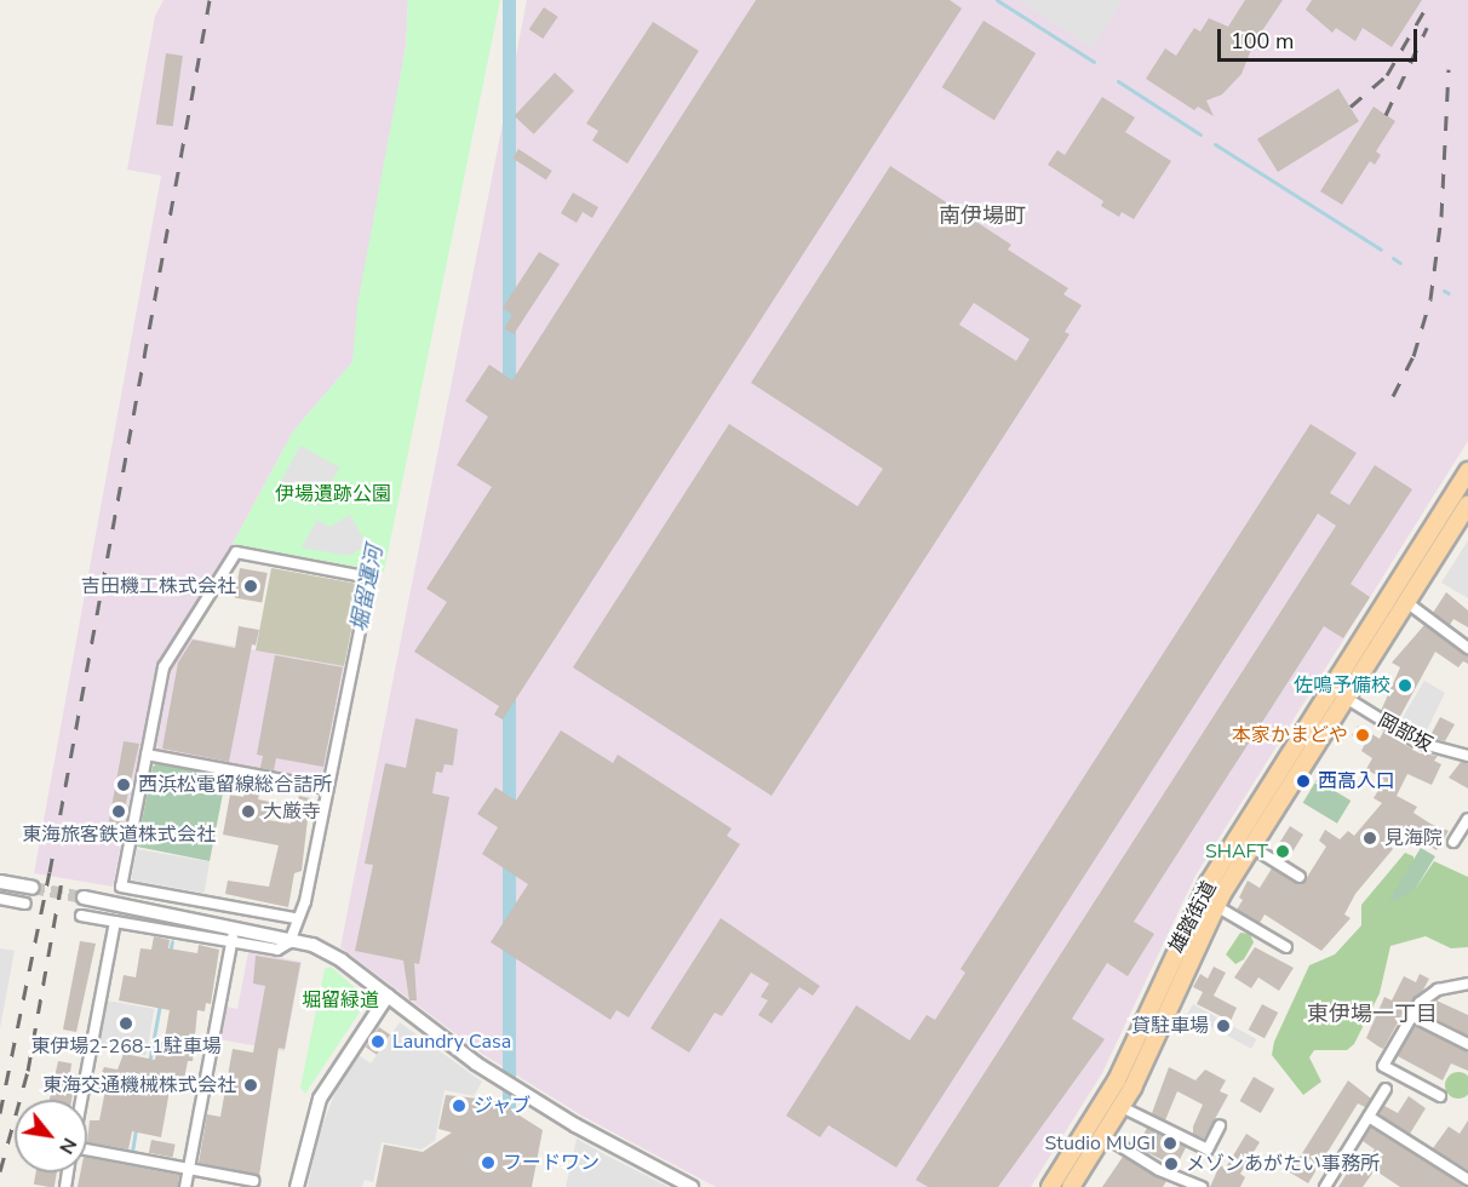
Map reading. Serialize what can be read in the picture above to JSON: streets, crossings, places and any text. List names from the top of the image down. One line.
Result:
{"streets":{"main road":["雄踏街道"],"street":["岡部坂"]},"crossings":[["岡部坂","雄踏街道"]],"districts":["南伊場町","東伊場一丁目"],"water":["堀留運河"],"parks":["伊場遺跡公園","堀留緑道"],"places":["吉田機工株式会社","佐鳴予備校","本家かまどや","西高入口","西浜松電留線総合詰所","東海旅客鉄道株式会社","大厳寺","見海院","SHAFT","東伊場2-268-1駐車場","貸駐車場","Laundry Casa","東海交通機械株式会社","ジャブ","Studio MUGI","フードワン","メゾンあがたい事務所"],"scale_bar":"100 m","north":"bottom right"}
